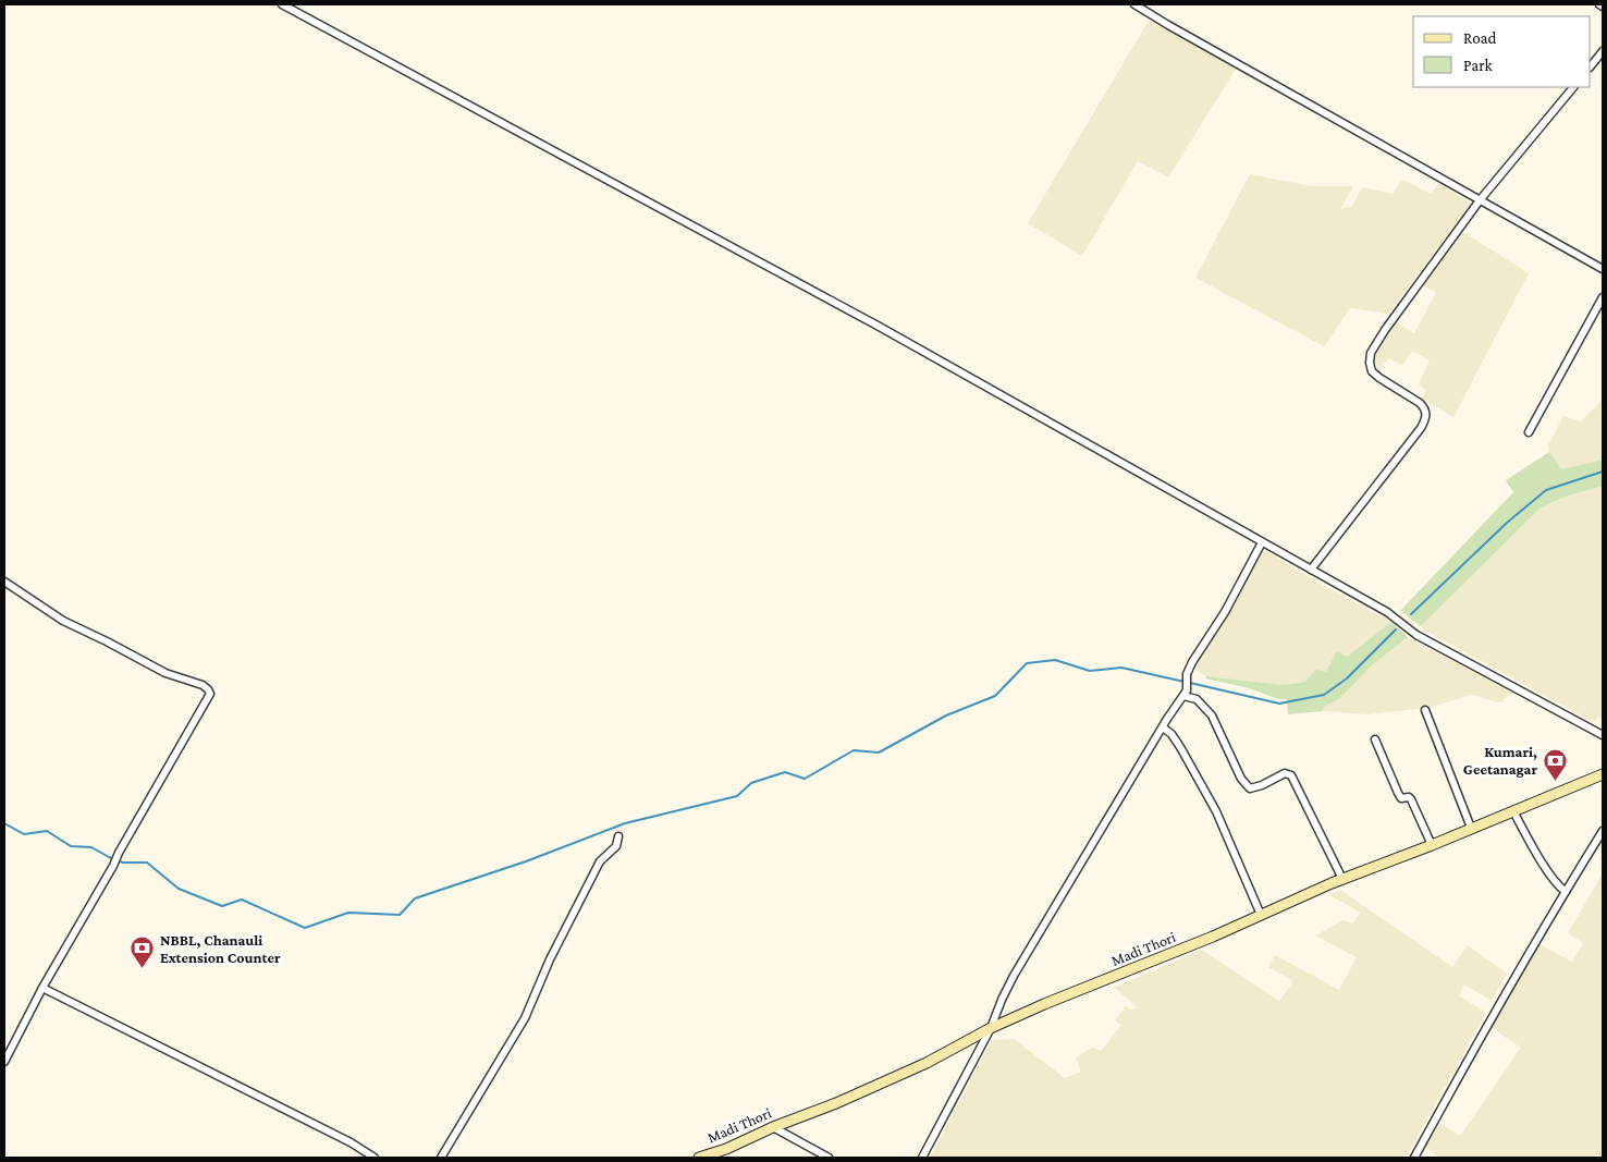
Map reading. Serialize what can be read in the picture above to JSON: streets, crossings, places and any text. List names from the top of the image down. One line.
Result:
{"streets":{"main road":["Madi Thori"]},"places":{"bank":["Kumari, Geetanagar","NBBL, Chanauli Extension Counter"]},"legend":["Road","Park"]}
